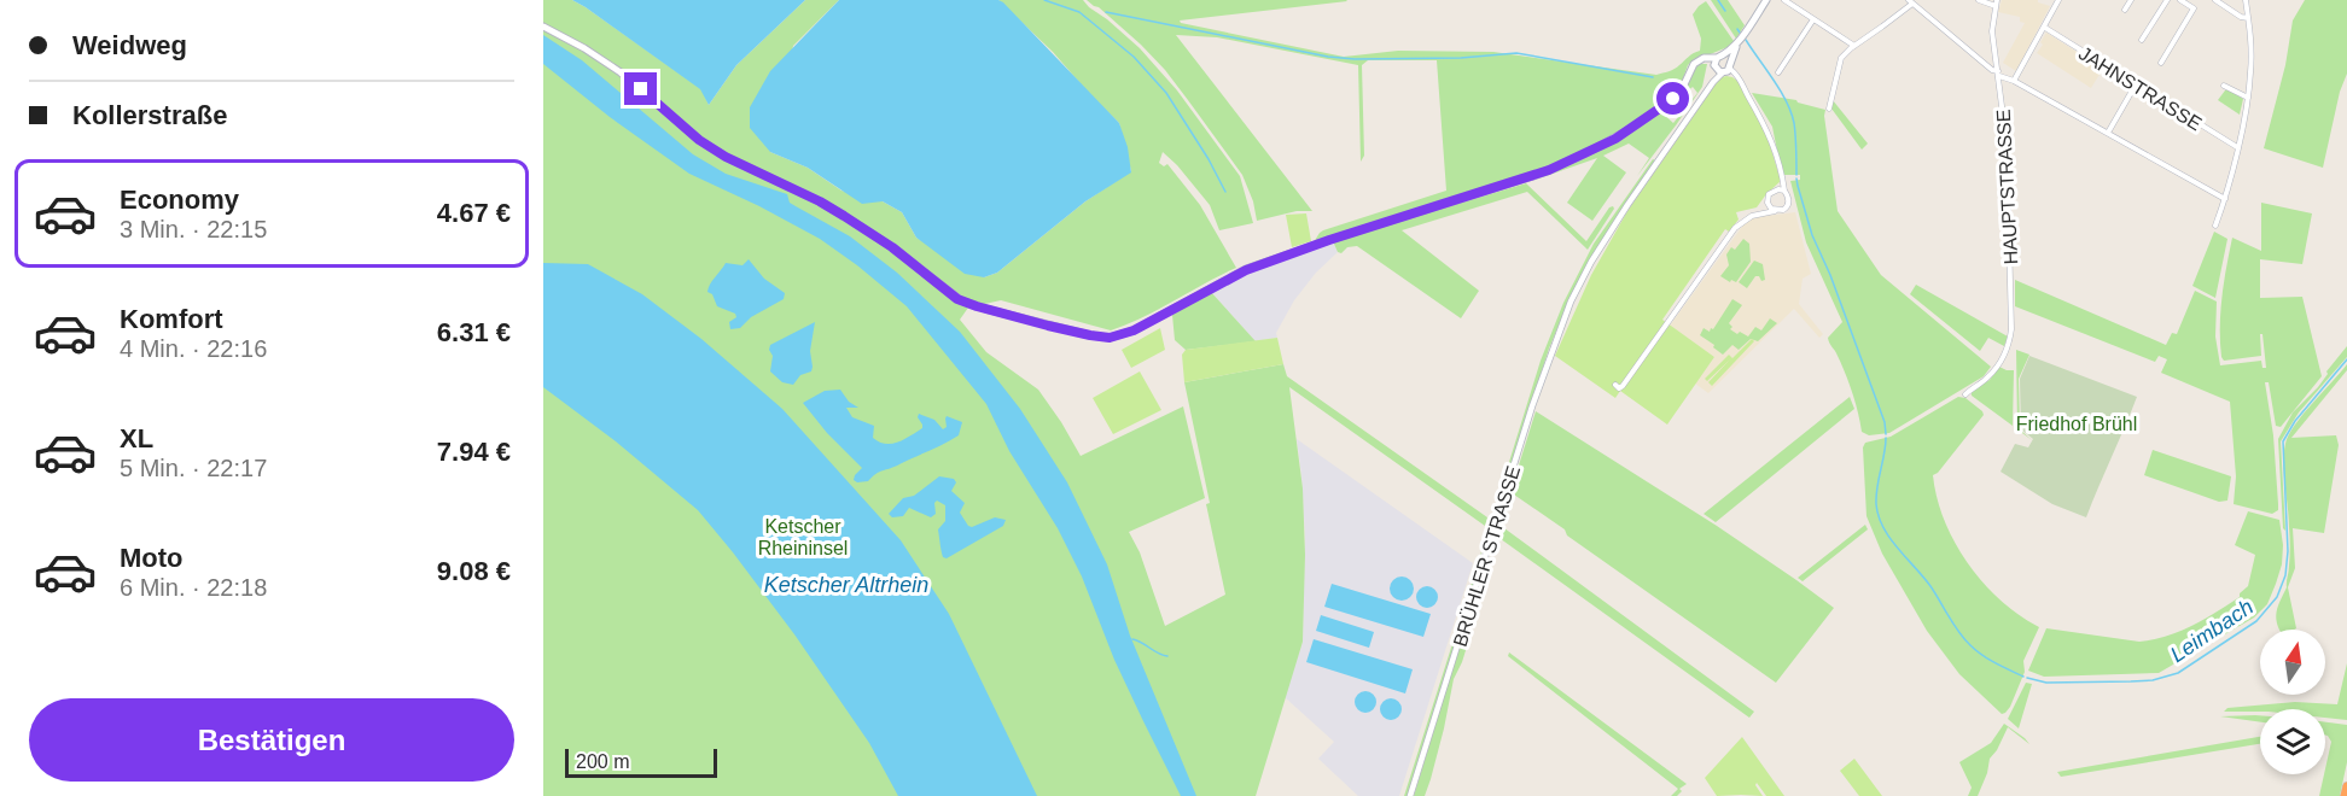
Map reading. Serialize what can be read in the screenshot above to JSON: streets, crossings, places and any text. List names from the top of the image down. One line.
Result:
{"streets":{"street":["JAHNSTRASSE","HAUPTSTRASSE","BRÜHLER STRASSE"]},"water":["Ketscher Altrhein","Leimbach"],"parks":["Friedhof Brühl","Ketscher Rheininsel"],"scale_bar":"200 m","north":"top","page":{"banner":["Weidweg","Kollerstraße"],"list":[{"name":"Economy","note":"3 Min. · 22:15","value":"4.67 €"},{"name":"Komfort","note":"4 Min. · 22:16","value":"6.31 €"},{"name":"XL","note":"5 Min. · 22:17","value":"7.94 €"},{"name":"Moto","note":"6 Min. · 22:18","value":"9.08 €"}],"buttons":"Bestätigen","scale":"200 m"}}
